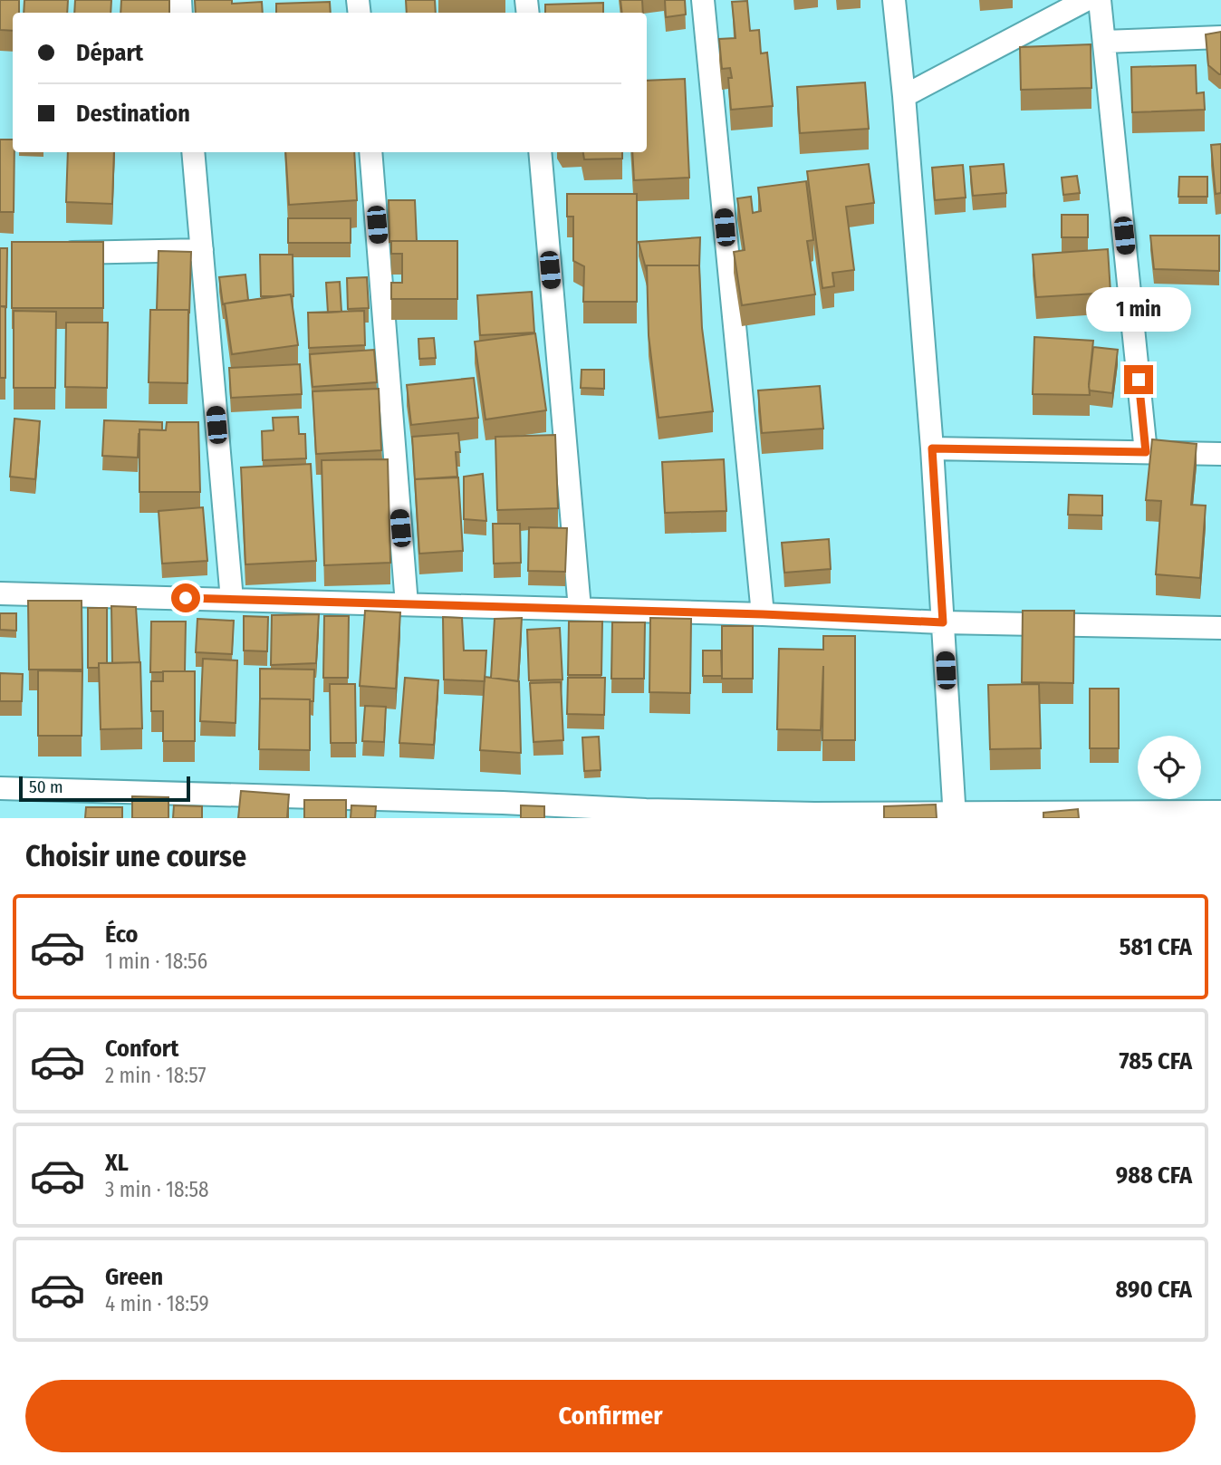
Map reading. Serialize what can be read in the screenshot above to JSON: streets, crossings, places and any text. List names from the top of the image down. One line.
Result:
{"scale_bar":"50 m","page":{"banner":["Départ","Destination"],"bubble":"1 min","scale":"50 m","heading":"Choisir une course","list":[{"name":"Éco","note":"1 min · 18:56","value":"581 CFA"},{"name":"Confort","note":"2 min · 18:57","value":"785 CFA"},{"name":"XL","note":"3 min · 18:58","value":"988 CFA"},{"name":"Green","note":"4 min · 18:59","value":"890 CFA"}],"buttons":"Confirmer"}}
